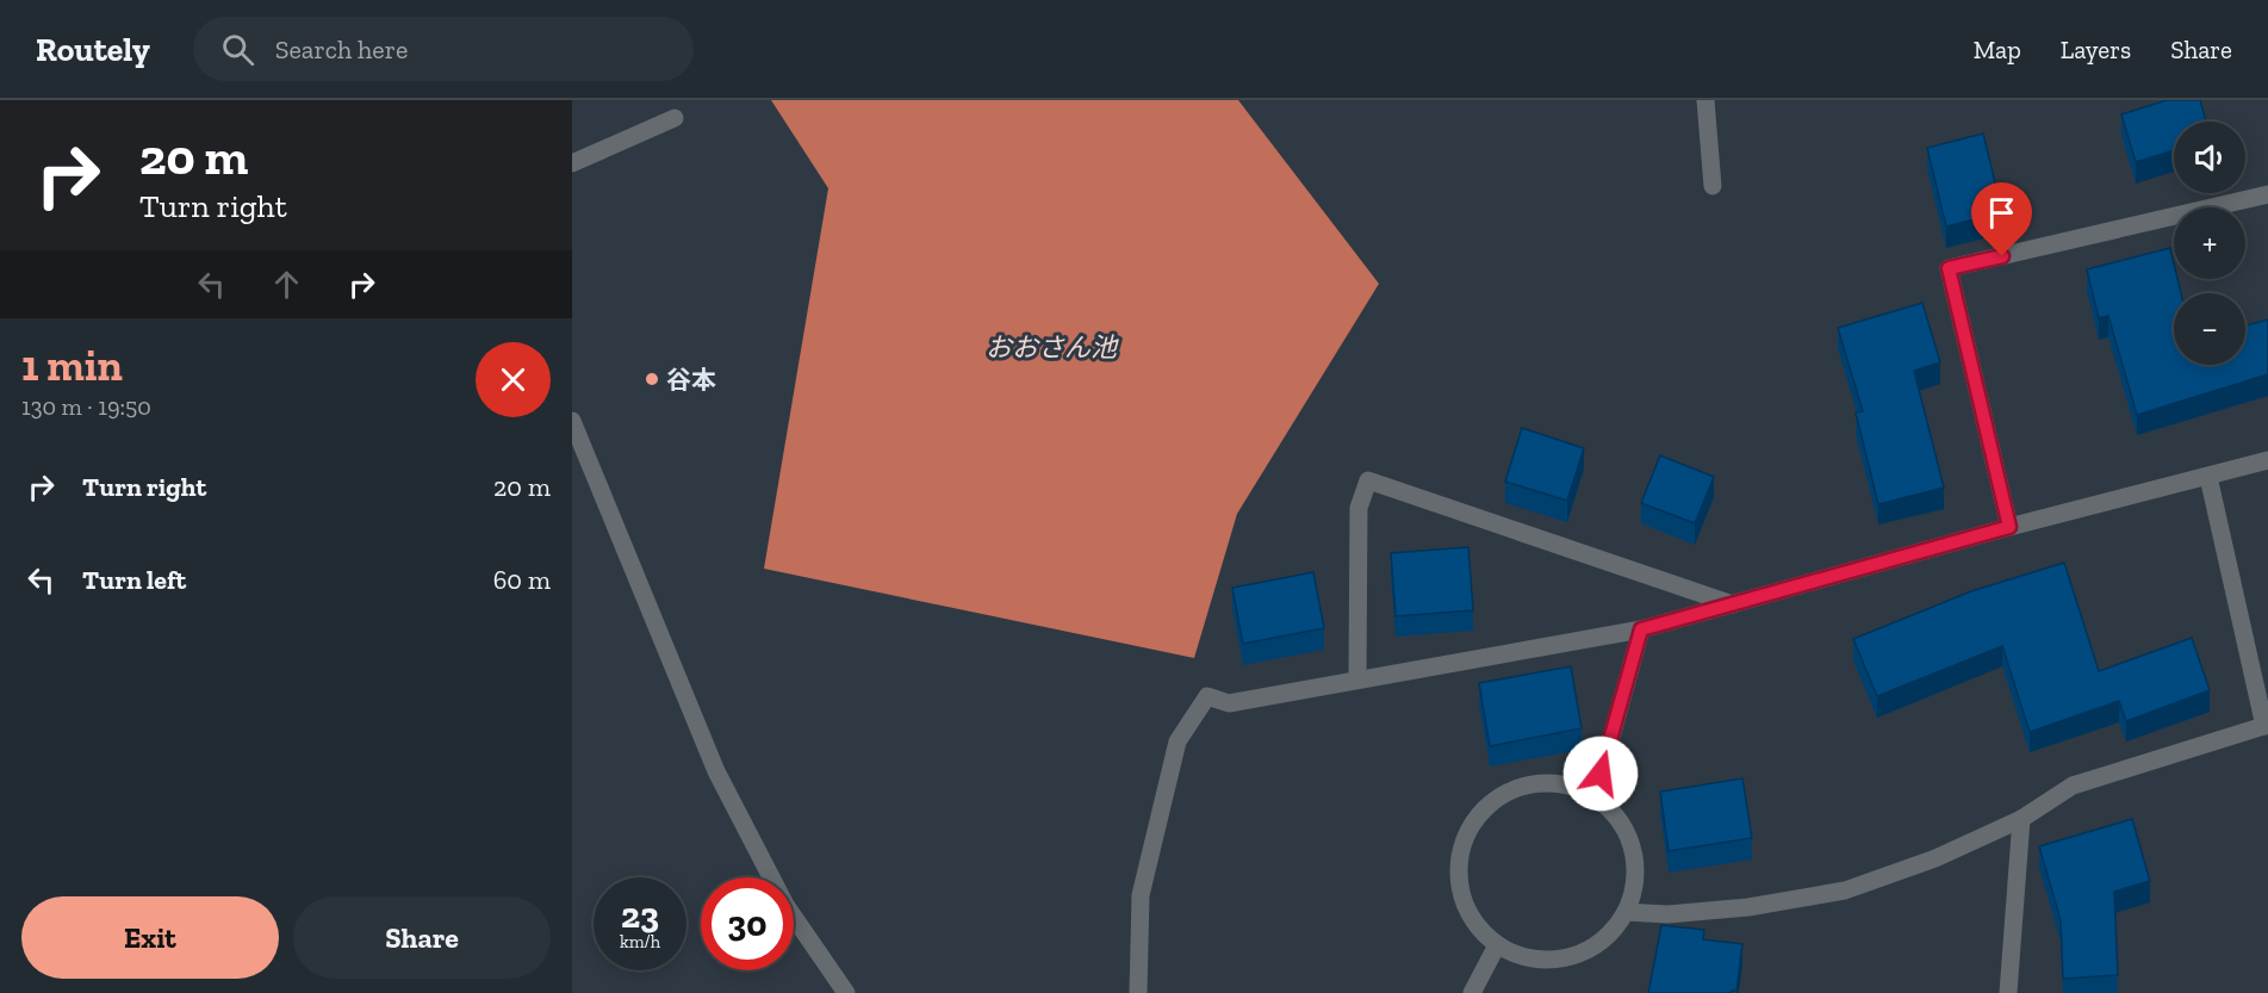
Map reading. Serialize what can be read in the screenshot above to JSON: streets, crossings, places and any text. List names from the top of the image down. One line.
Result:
{"water":["おおさん池"],"places":["谷本"],"page":{"header":"Routely","search":"Search here","nav":["Map","Layers","Share"],"turn":["20 m","Turn right"],"map_buttons":["+","−"],"heading":["1 min","130 m · 19:50"],"list":[{"name":"Turn right","value":"20 m"},{"name":"Turn left","value":"60 m"}],"speed":"23 km/h","limit":"30","buttons":["Exit","Share"]}}
